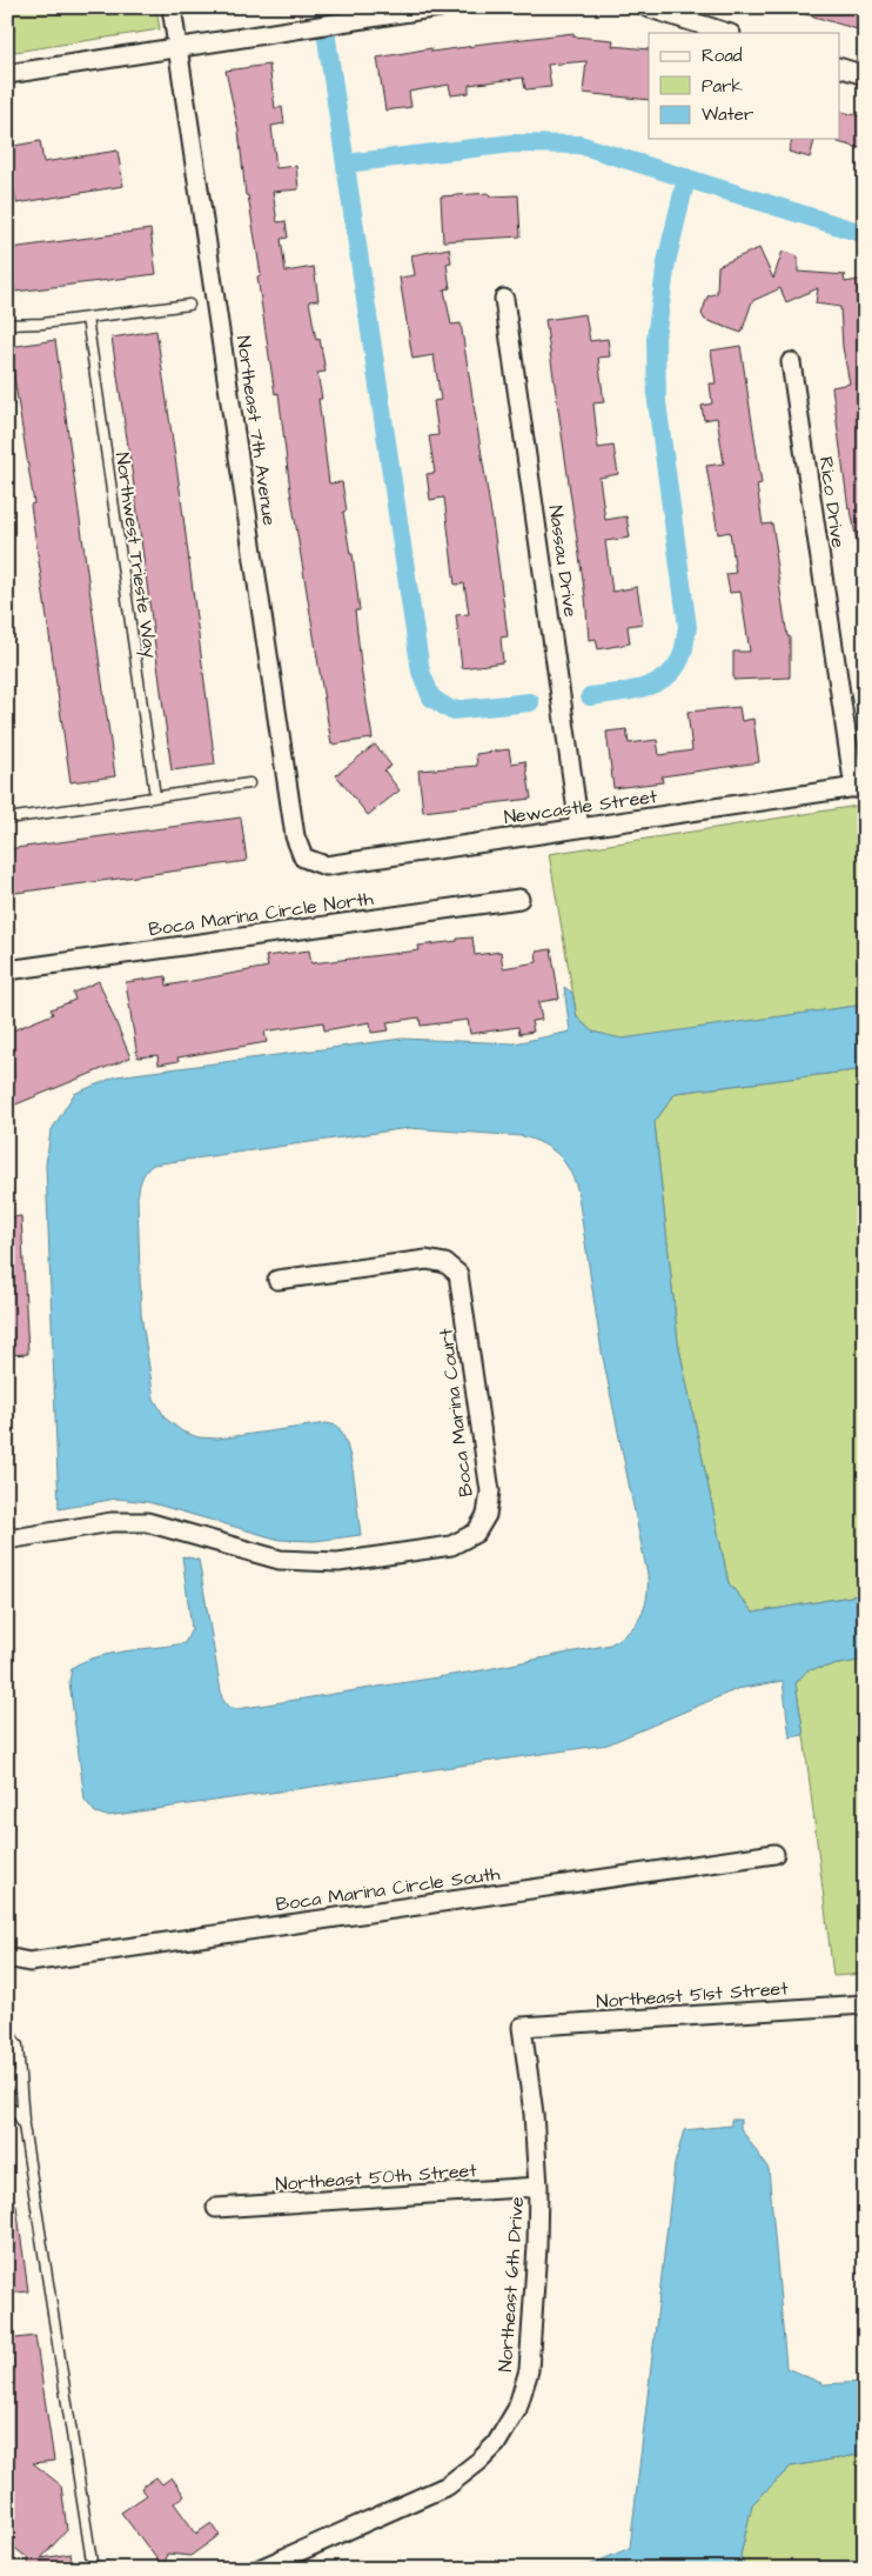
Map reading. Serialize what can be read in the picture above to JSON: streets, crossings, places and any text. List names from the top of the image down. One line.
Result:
{"streets":{"street":["Northeast 7th Avenue","Rico Drive","Nassau Drive","Newcastle Street","Boca Marina Circle North","Boca Marina Court","Boca Marina Circle South","Northeast 51st Street","Northeast 50th Street","Northeast 6th Drive"],"lane":["Northwest Trieste Way"]},"crossings":[["Northeast 7th Avenue","Newcastle Street"],["Rico Drive","Newcastle Street"],["Nassau Drive","Newcastle Street"],["Northeast 51st Street","Northeast 6th Drive"],["Northeast 50th Street","Northeast 6th Drive"]],"legend":["Road","Park","Water"]}
